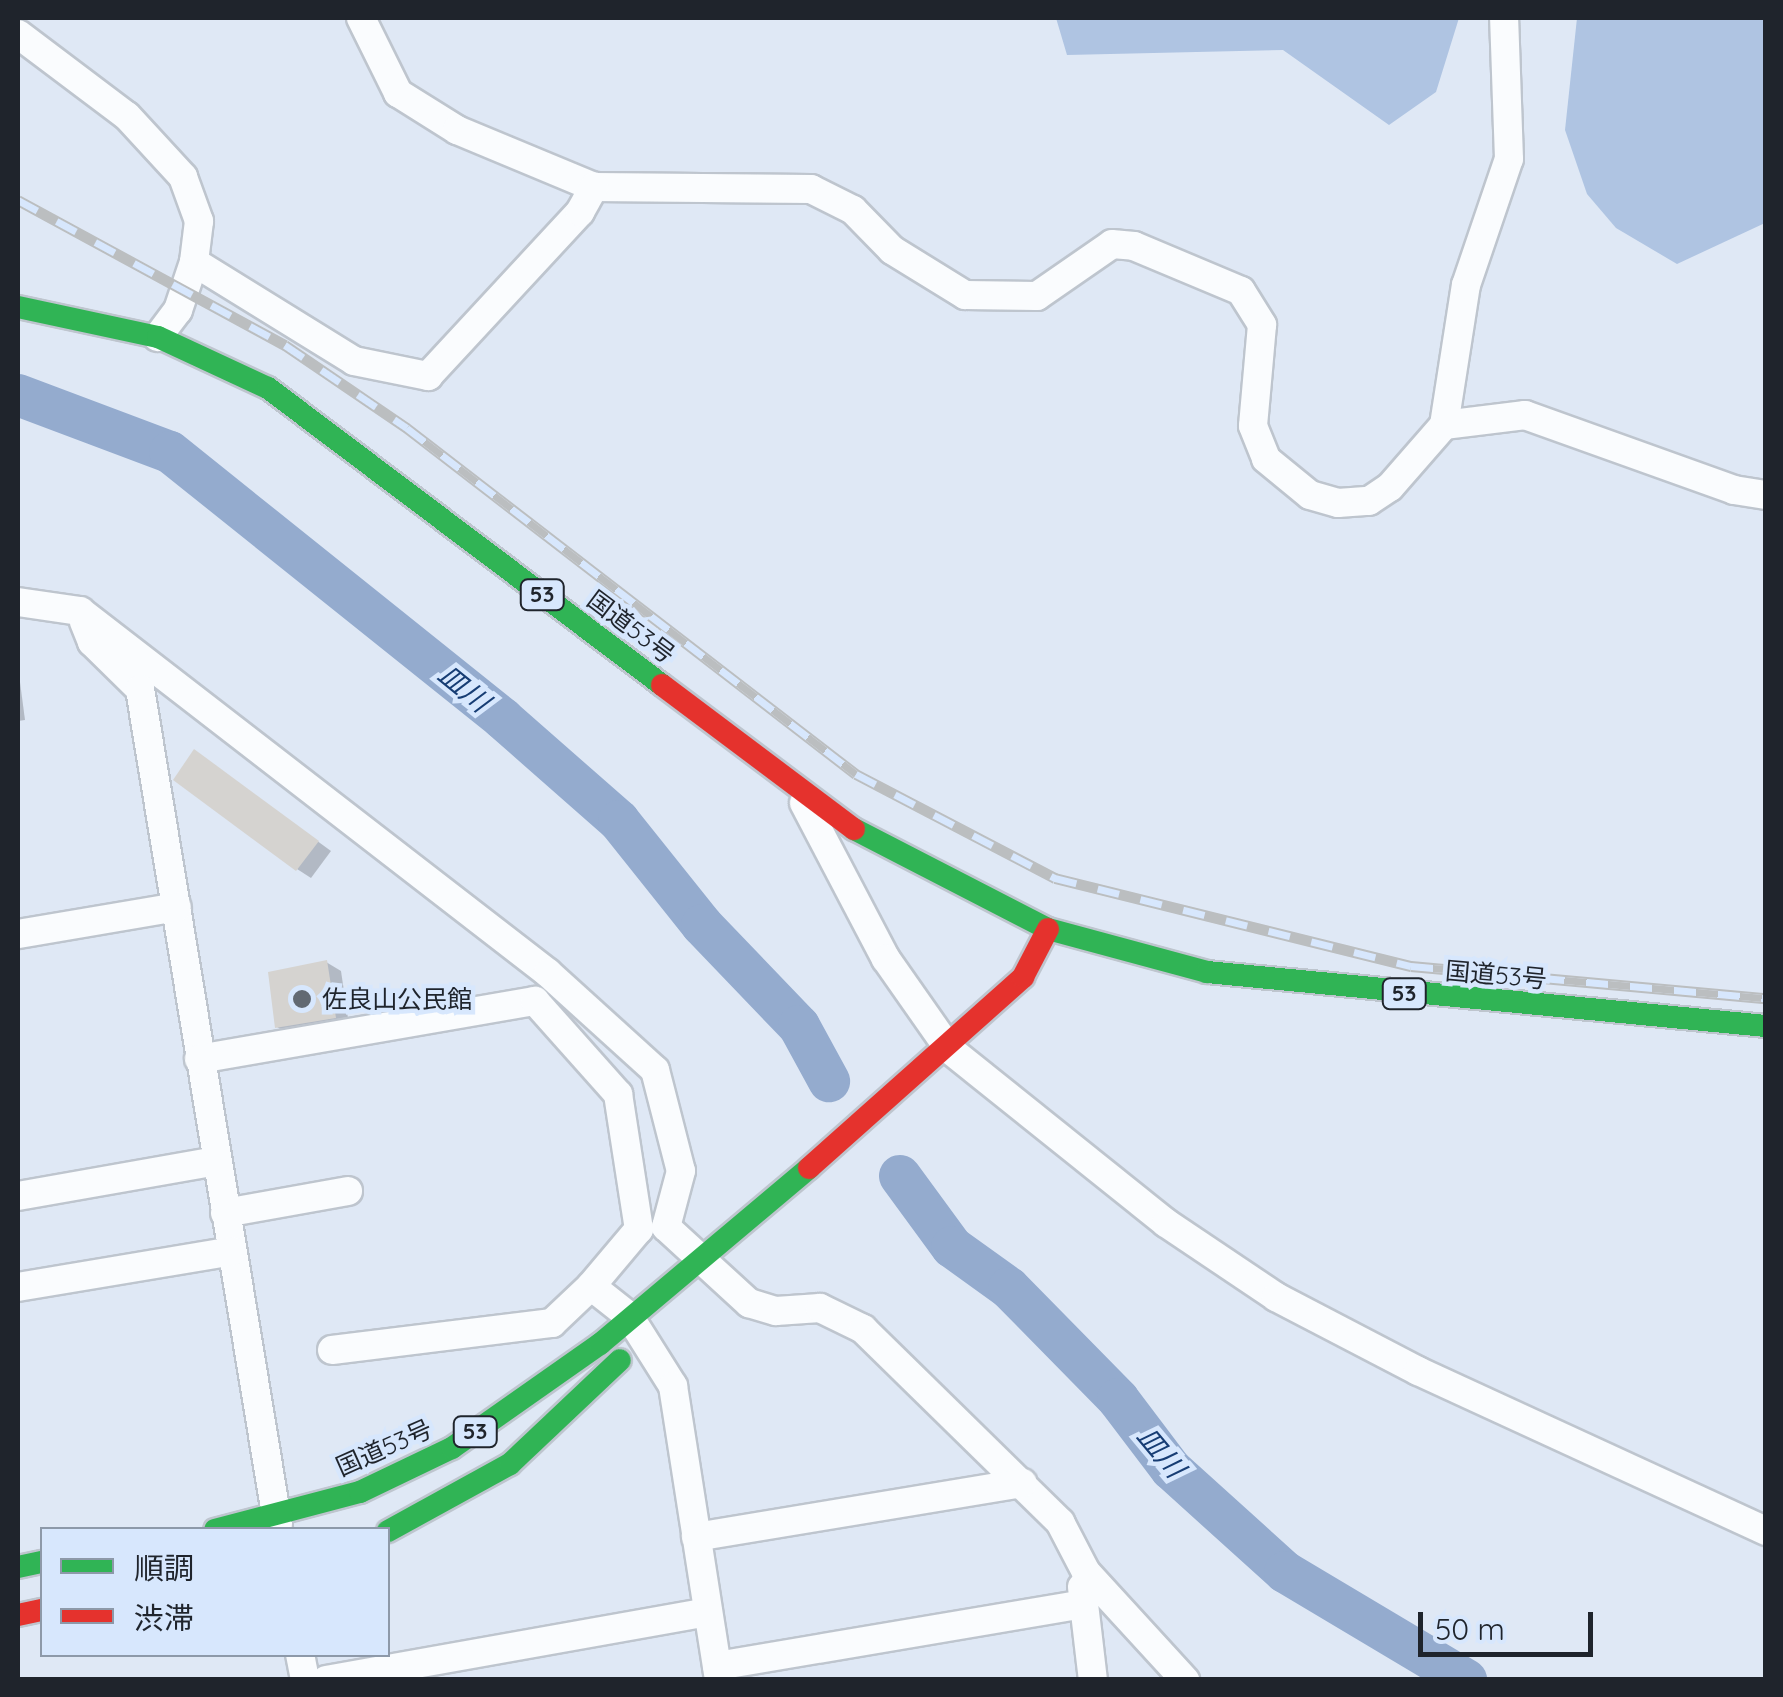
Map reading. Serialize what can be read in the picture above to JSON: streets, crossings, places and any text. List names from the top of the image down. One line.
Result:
{"streets":{"highway":["53","国道53号"]},"water":["皿川"],"places":["佐良山公民館"],"legend":["順調","渋滞"],"scale_bar":"50 m"}
